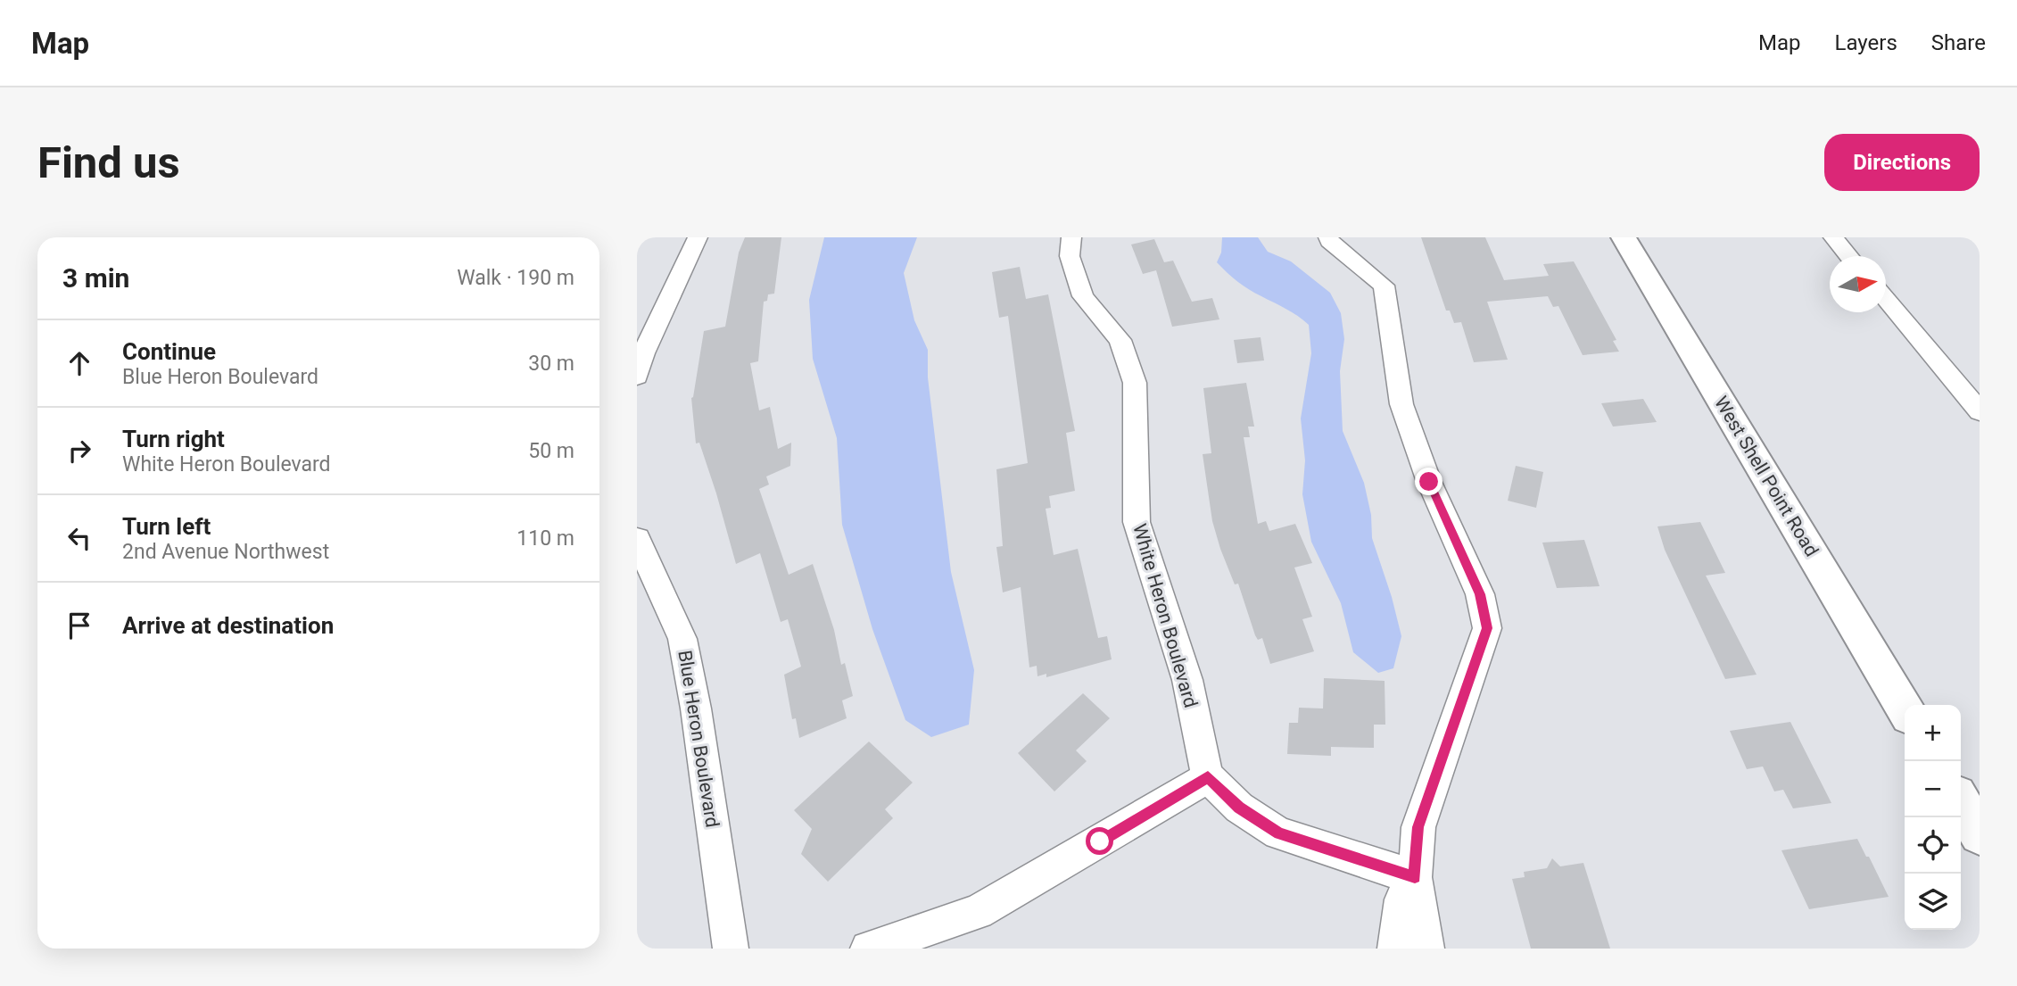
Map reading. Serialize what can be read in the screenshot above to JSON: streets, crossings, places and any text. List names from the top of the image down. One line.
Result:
{"streets":{"street":["West Shell Point Road","White Heron Boulevard","Blue Heron Boulevard"]},"north":"right","page":{"header":"Map","nav":["Map","Layers","Share"],"buttons":"Directions","title":"Find us","heading":["3 min","Walk · 190 m"],"list":[["Continue","Blue Heron Boulevard","30 m"],["Turn right","White Heron Boulevard","50 m"],["Turn left","2nd Avenue Northwest","110 m"],"Arrive at destination"],"map_buttons":["+","−"]}}
